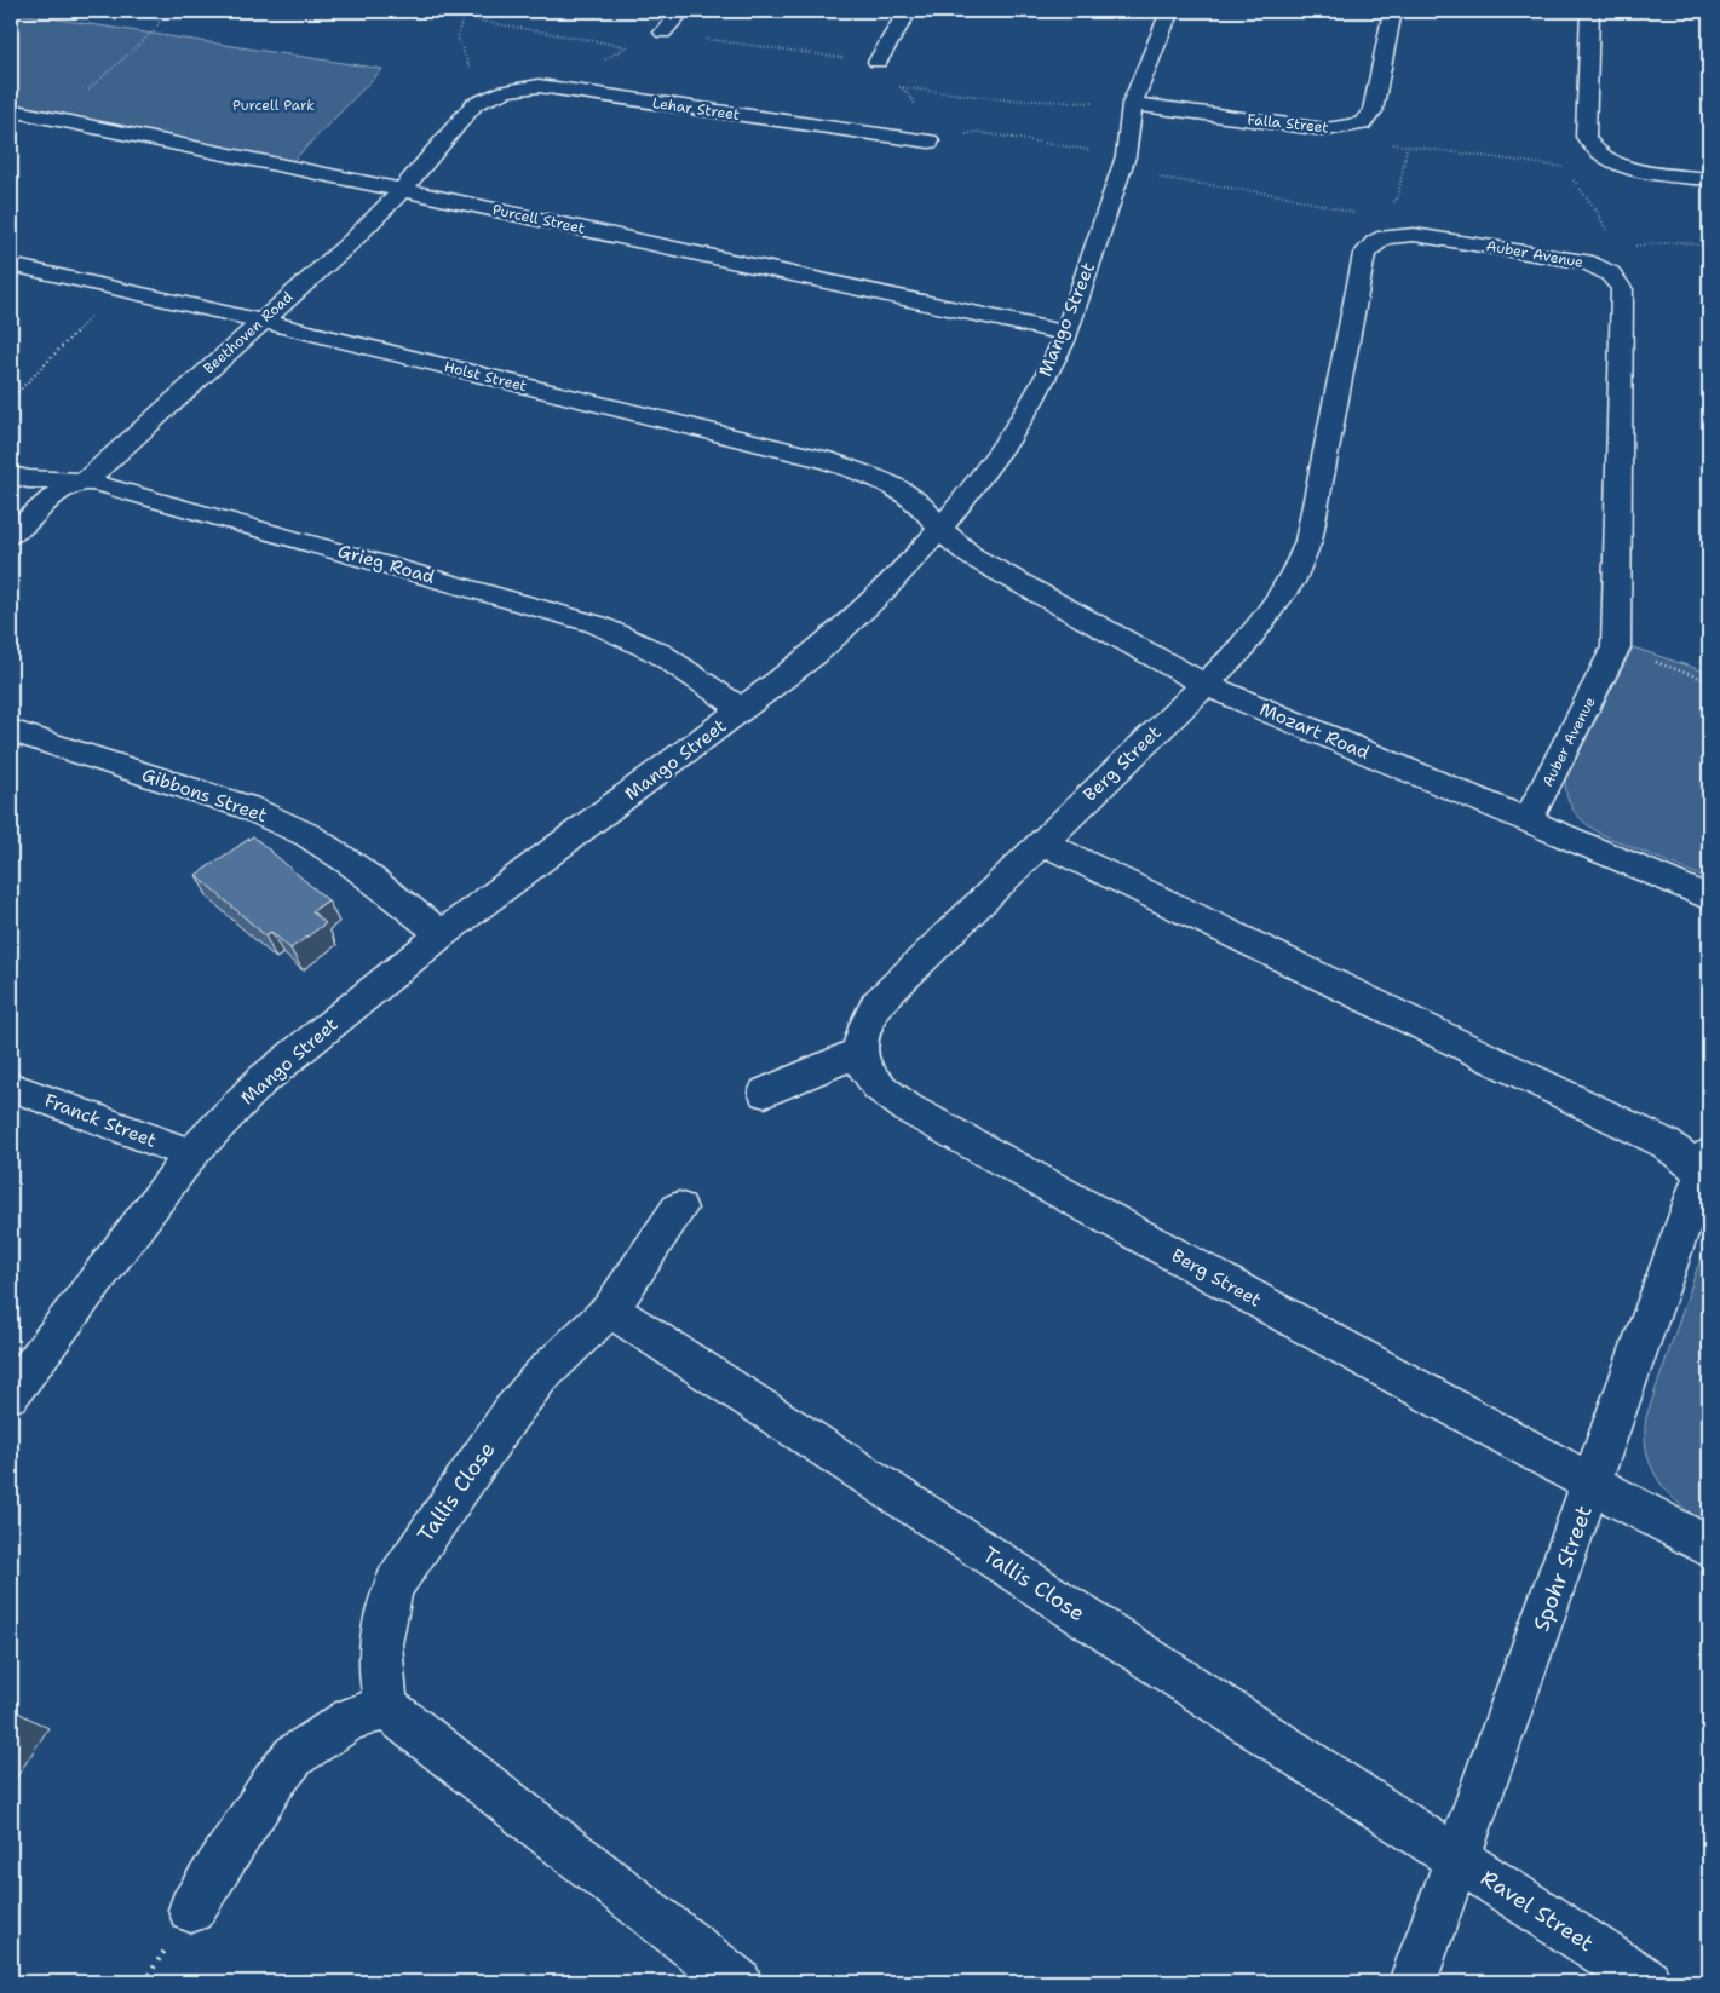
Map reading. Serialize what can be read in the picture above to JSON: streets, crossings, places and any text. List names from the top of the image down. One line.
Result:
{"streets":{"street":["Lehar Street","Falla Street","Purcell Street","Auber Avenue","Mango Street","Beethoven Road","Holst Street","Grieg Road","Mozart Road","Berg Street","Gibbons Street","Franck Street","Tallis Close","Spohr Street","Ravel Street"]},"crossings":[["Lehar Street","Beethoven Road"],["Falla Street","Mango Street"],["Purcell Street","Mango Street"],["Purcell Street","Beethoven Road"],["Auber Avenue","Mozart Road"],["Auber Avenue","Berg Street"],["Mango Street","Holst Street"],["Mango Street","Grieg Road"],["Mango Street","Mozart Road"],["Mango Street","Gibbons Street"],["Mango Street","Franck Street"],["Beethoven Road","Holst Street"],["Beethoven Road","Grieg Road"],["Holst Street","Mozart Road"],["Mozart Road","Berg Street"],["Berg Street","Spohr Street"],["Tallis Close","Spohr Street"],["Tallis Close","Ravel Street"],["Spohr Street","Ravel Street"]],"parks":["Purcell Park"]}
